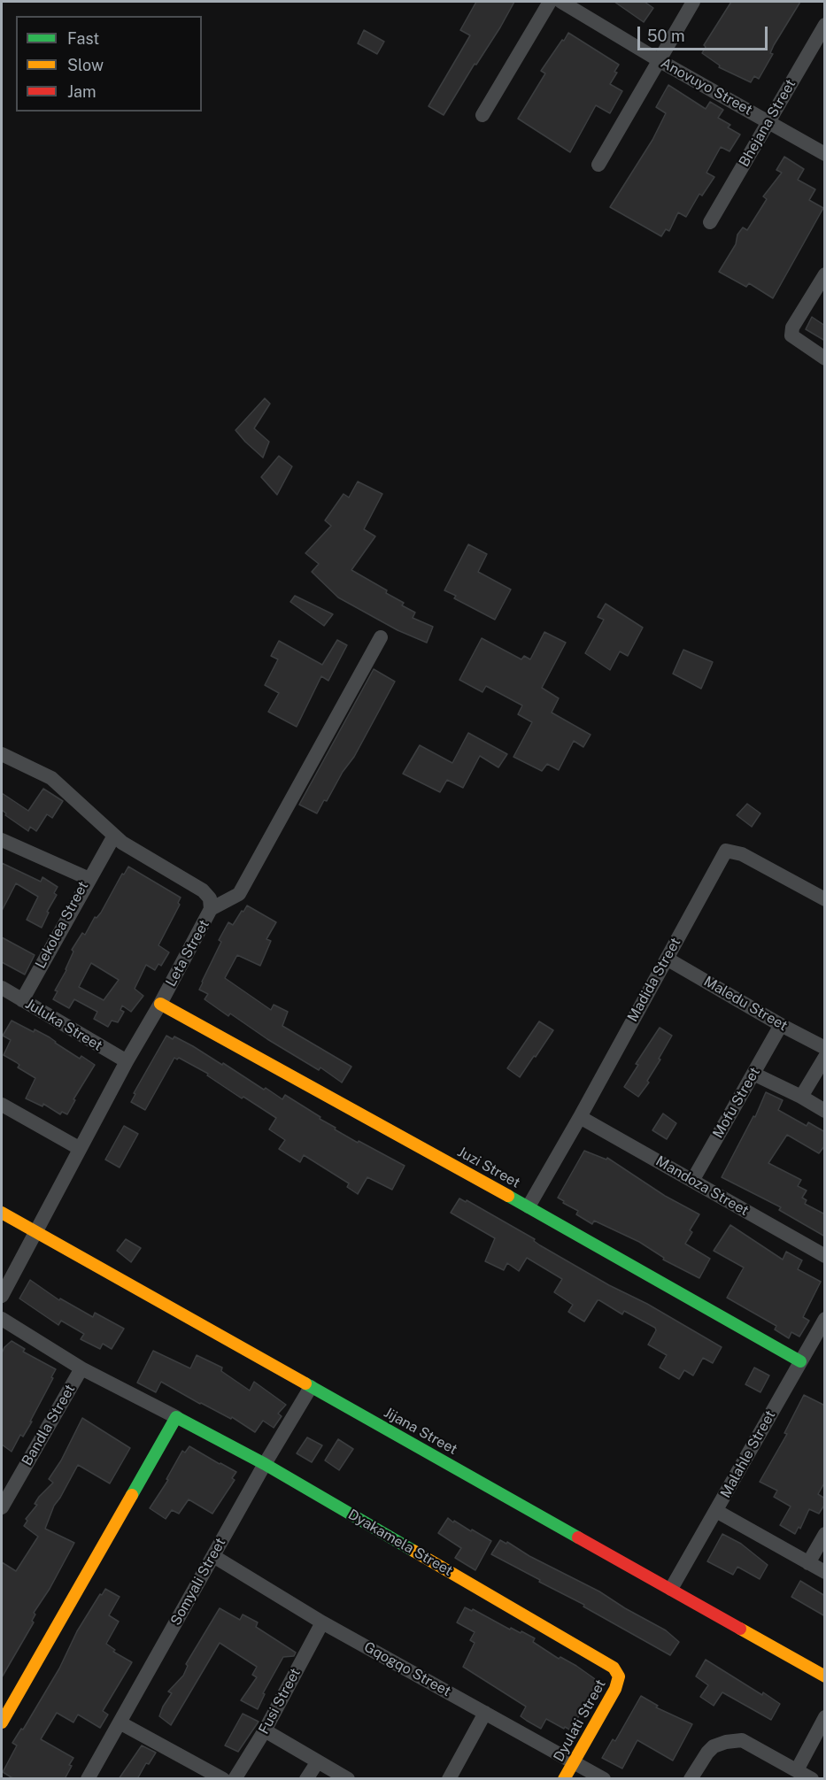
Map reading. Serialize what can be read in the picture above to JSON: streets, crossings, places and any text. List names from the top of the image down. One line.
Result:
{"streets":{"street":["Anovuyo Street","Bhejana Street","Lekolea Street","Leta Street","Madida Street","Maledu Street","Juluka Street","Mofu Street","Juzi Street","Mandoza Street","Bandla Street","Jijana Street","Malahle Street","Dyakamela Street","Somyali Street","Gqogqo Street","Fusi Street","Dyulati Street"]},"crossings":[["Anovuyo Street","Bhejana Street"],["Lekolea Street","Juluka Street"],["Leta Street","Juluka Street"],["Leta Street","Juzi Street"],["Leta Street","Jijana Street"],["Madida Street","Maledu Street"],["Madida Street","Juzi Street"],["Madida Street","Mandoza Street"],["Maledu Street","Mofu Street"],["Mofu Street","Mandoza Street"],["Juzi Street","Malahle Street"],["Bandla Street","Dyakamela Street"],["Jijana Street","Malahle Street"],["Jijana Street","Somyali Street"],["Dyakamela Street","Somyali Street"],["Dyakamela Street","Dyulati Street"],["Somyali Street","Gqogqo Street"],["Gqogqo Street","Fusi Street"],["Gqogqo Street","Dyulati Street"]],"legend":["Fast","Slow","Jam"],"scale_bar":"50 m"}
